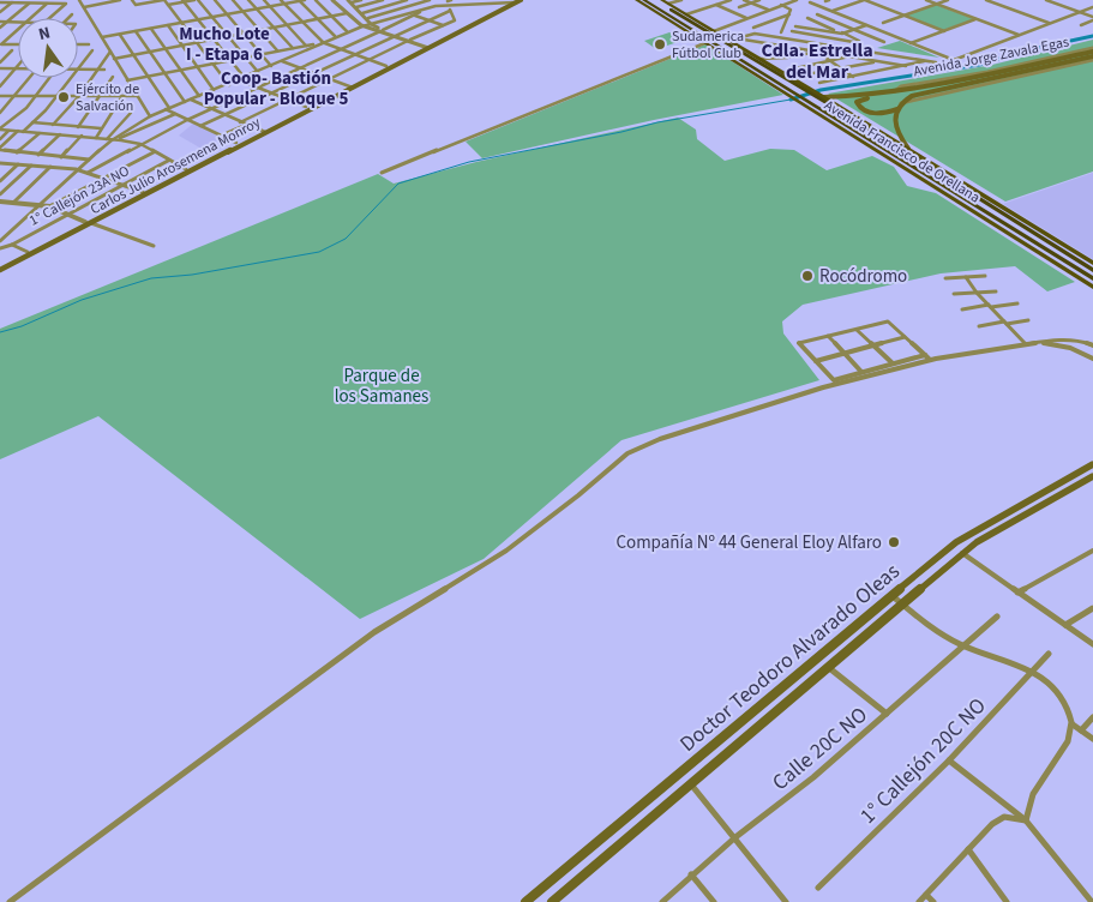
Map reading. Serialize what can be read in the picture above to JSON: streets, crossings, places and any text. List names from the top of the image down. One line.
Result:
{"streets":{"highway":["Avenida Francisco de Orellana"],"main road":["Avenida Jorge Zavala Egas","Carlos Julio Arosemena Monroy","Doctor Teodoro Alvarado Oleas"],"street":["1° Callejón 23A NO","Calle 20C NO","1° Callejón 20C NO"]},"crossings":[["Avenida Jorge Zavala Egas","Avenida Francisco de Orellana"]],"districts":["Mucho Lote I - Etapa 6","Cdla. Estrella del Mar","Coop- Bastión Popular - Bloque 5"],"parks":["Parque de los Samanes"],"places":["Sudamerica Fútbol Club","Ejército de Salvación","Rocódromo","Compañía Nº 44 General Eloy Alfaro"],"north":"top"}
